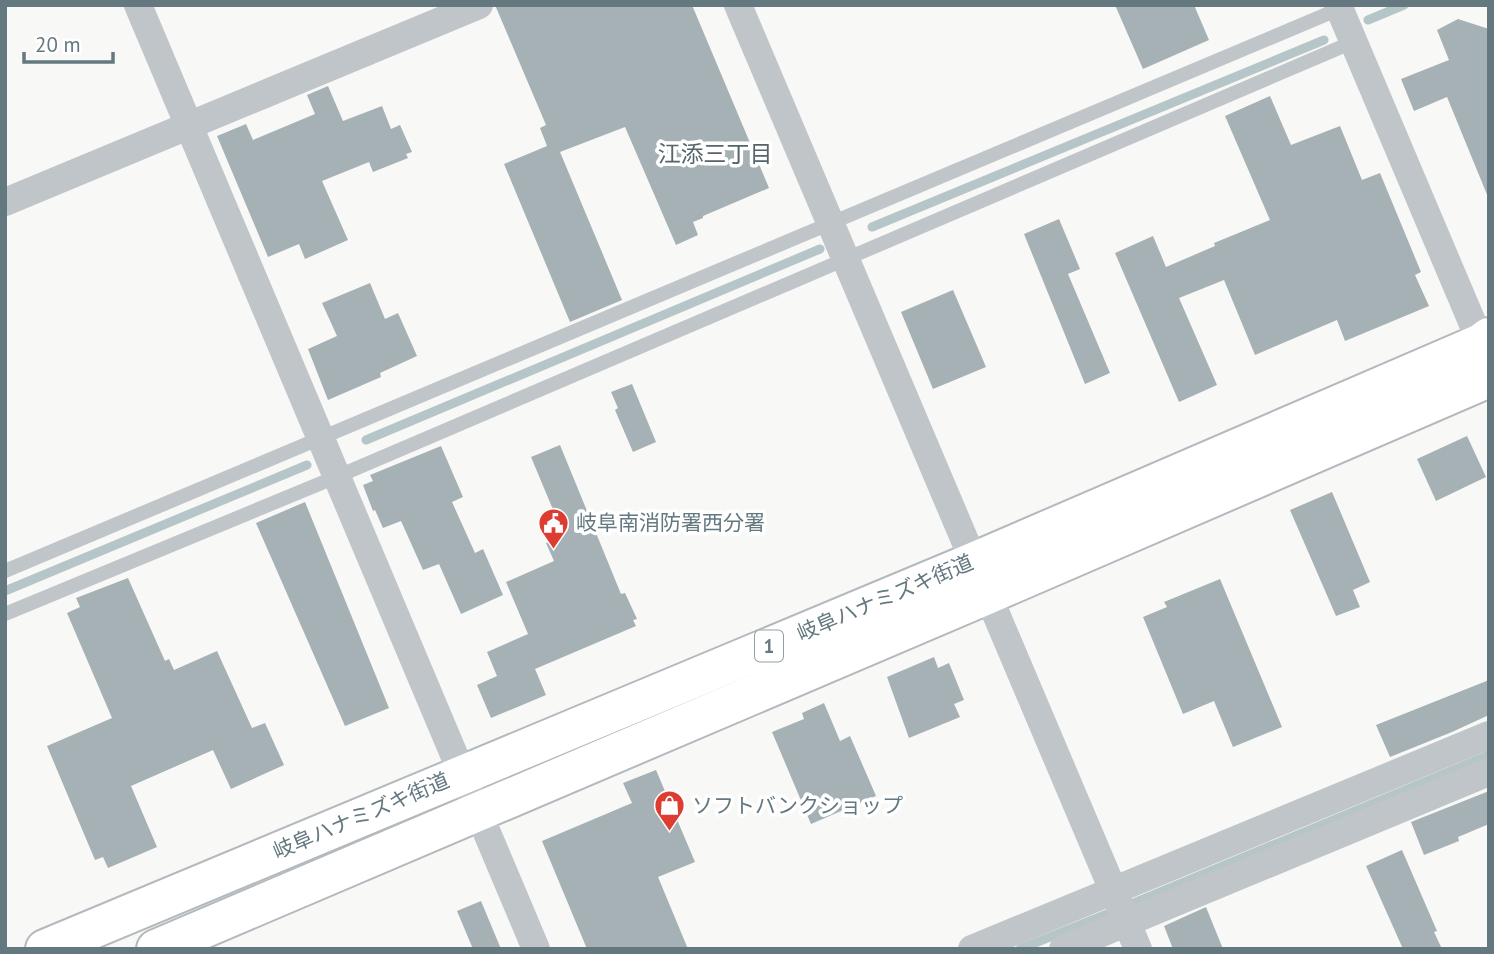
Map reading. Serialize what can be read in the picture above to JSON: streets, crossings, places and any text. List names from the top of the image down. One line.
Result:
{"streets":{"main road":["岐阜ハナミズキ街道","1"]},"districts":["江添三丁目"],"places":{"public building":["岐阜南消防署西分署"],"shop":["ソフトバンクショップ"]},"scale_bar":"20 m"}
